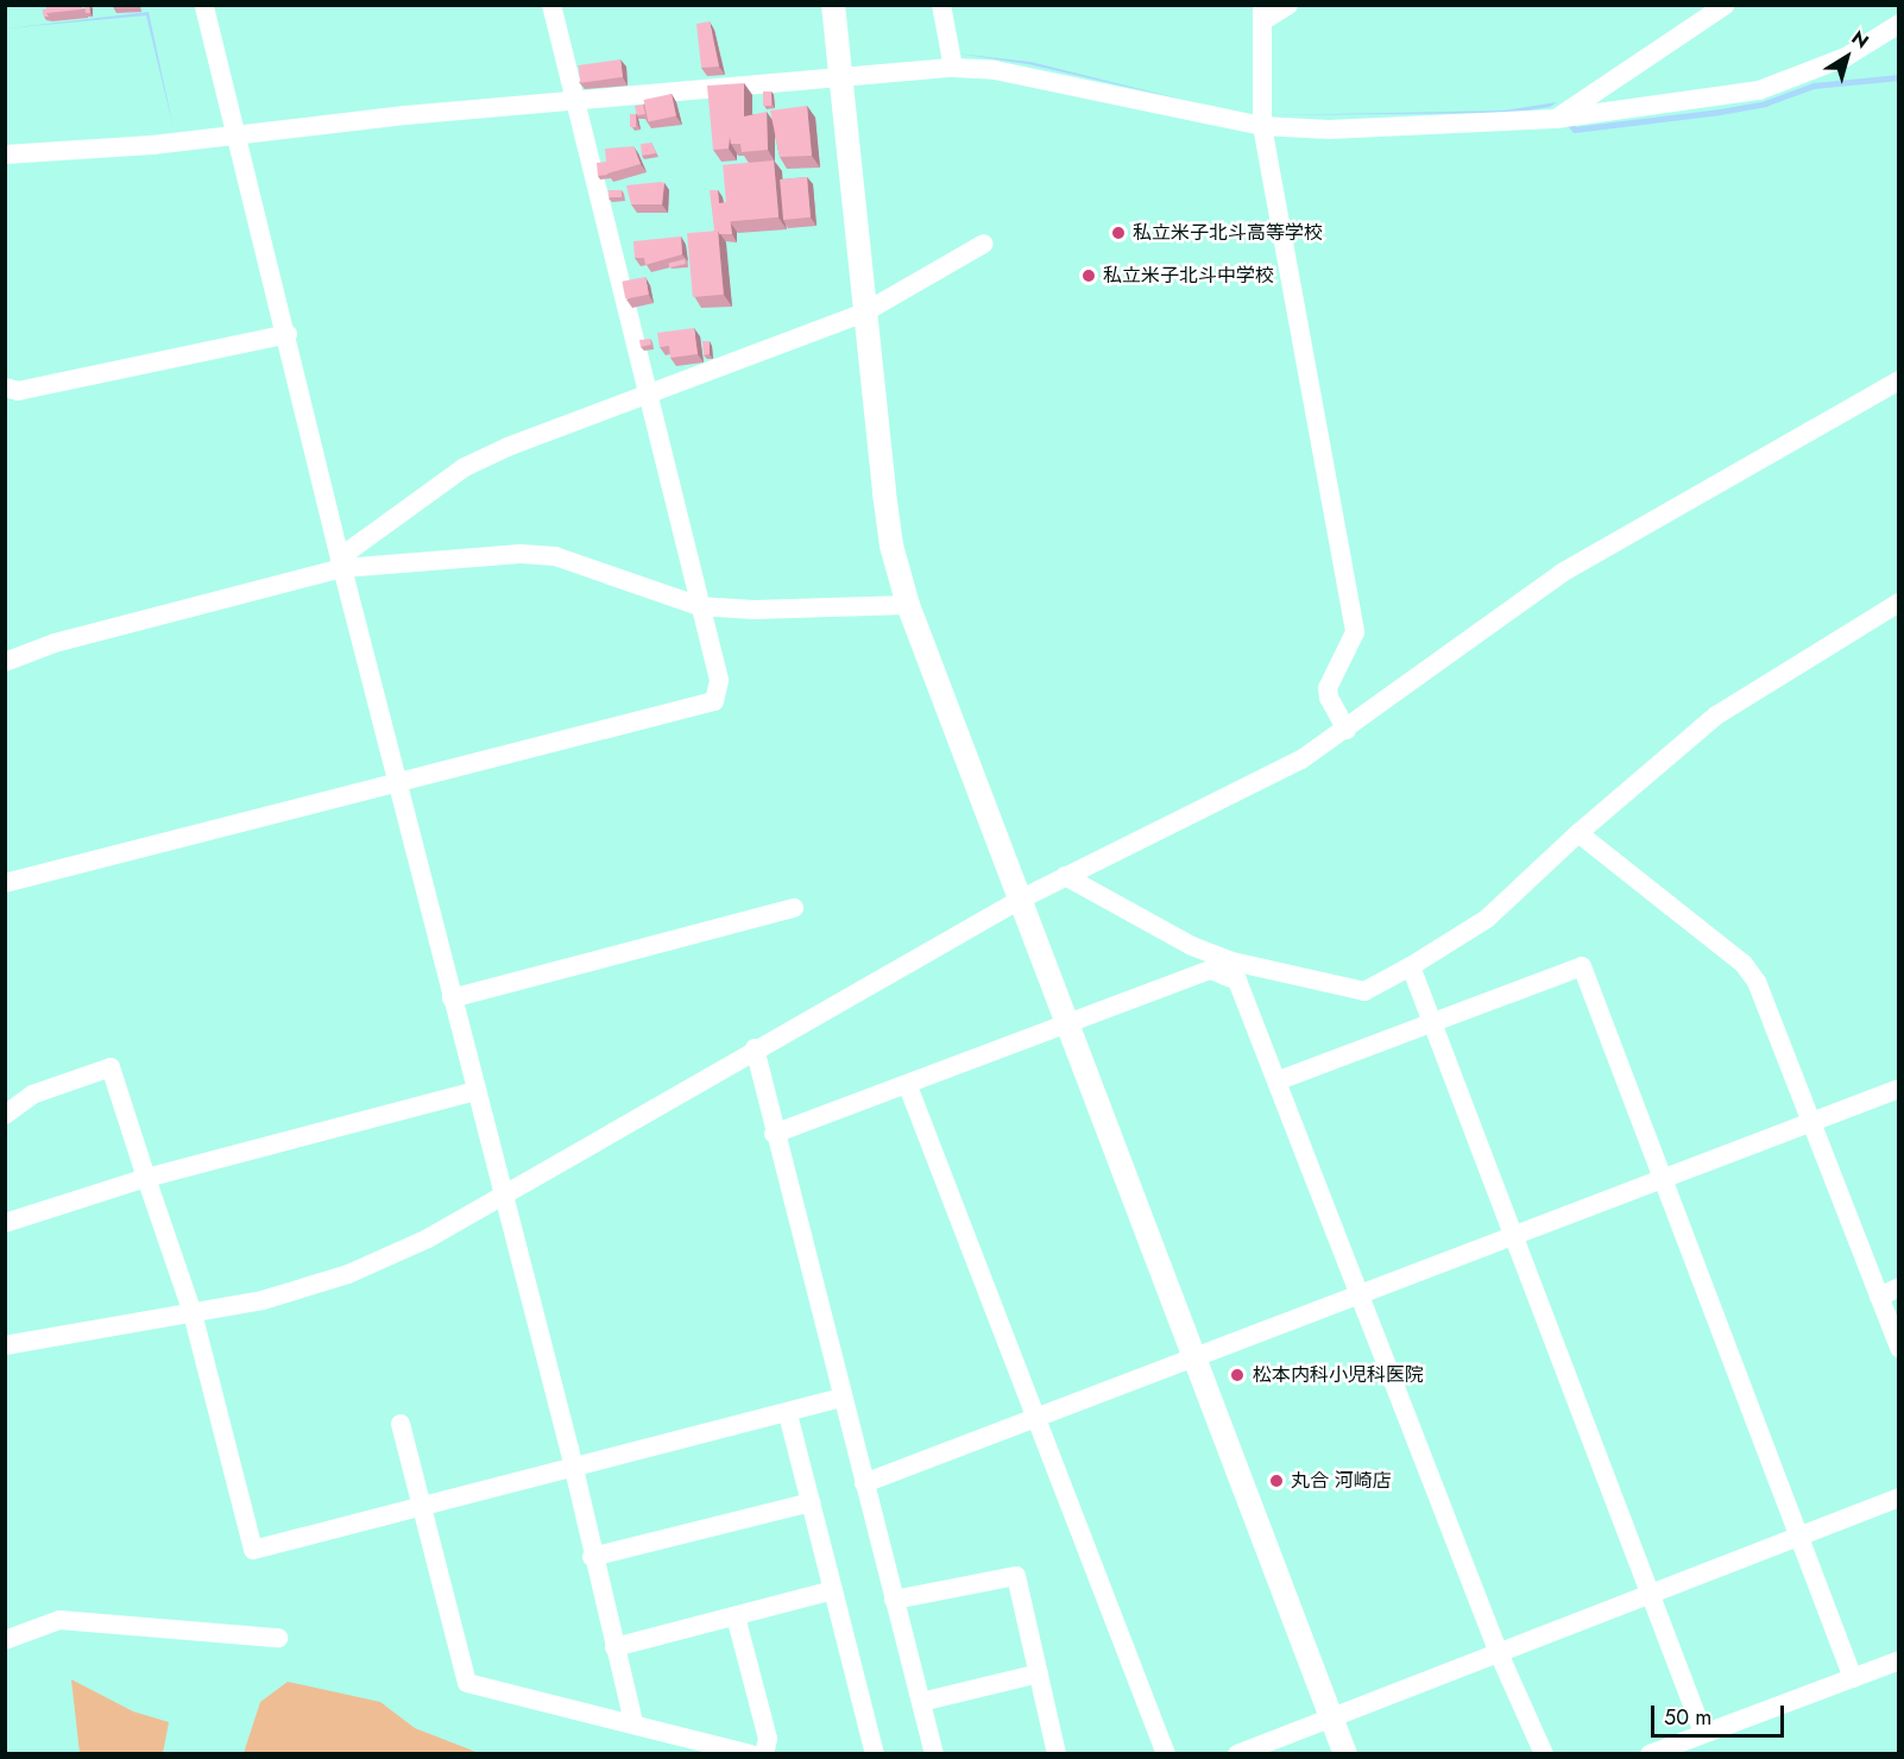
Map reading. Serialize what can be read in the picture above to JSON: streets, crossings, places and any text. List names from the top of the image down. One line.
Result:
{"places":["私立米子北斗高等学校","私立米子北斗中学校","松本内科小児科医院","丸合 河崎店"],"scale_bar":"50 m","north":"top right"}
